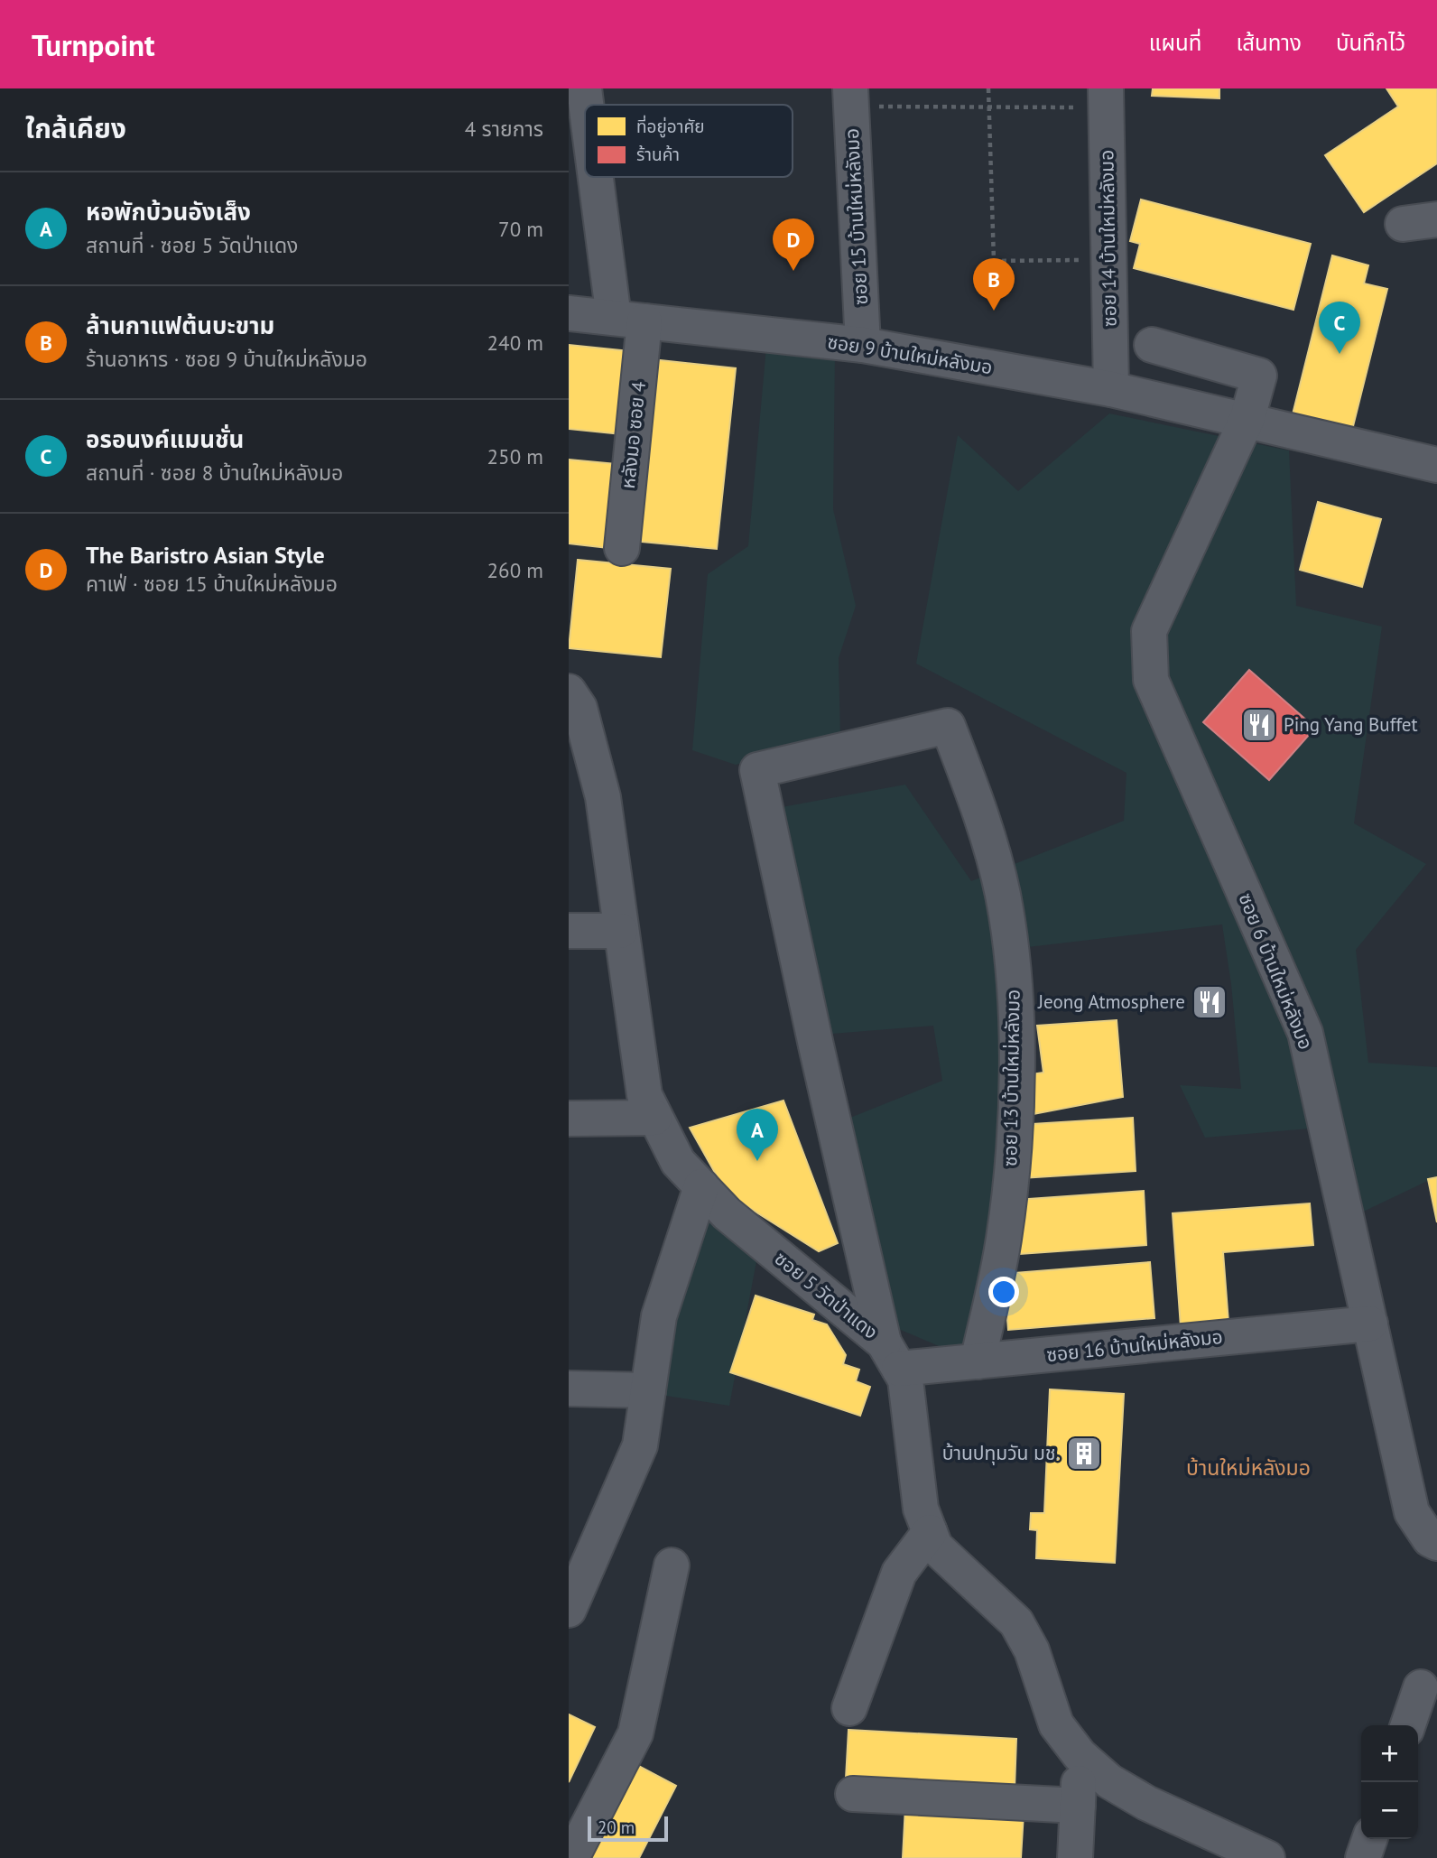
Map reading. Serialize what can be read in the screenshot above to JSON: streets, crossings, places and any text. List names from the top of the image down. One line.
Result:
{"streets":{"street":["ซอย 15 บ้านใหม่หลังมอ","ซอย 14 บ้านใหม่หลังมอ","ซอย 9 บ้านใหม่หลังมอ","หลังมอ ซอย 4","ซอย 6 บ้านใหม่หลังมอ","ซอย 13 บ้านใหม่หลังมอ","ซอย 5 วัดป่าแดง","ซอย 16 บ้านใหม่หลังมอ"]},"crossings":[["ซอย 15 บ้านใหม่หลังมอ","ซอย 9 บ้านใหม่หลังมอ"],["ซอย 14 บ้านใหม่หลังมอ","ซอย 9 บ้านใหม่หลังมอ"],["ซอย 9 บ้านใหม่หลังมอ","หลังมอ ซอย 4"],["ซอย 9 บ้านใหม่หลังมอ","ซอย 6 บ้านใหม่หลังมอ"],["ซอย 6 บ้านใหม่หลังมอ","ซอย 16 บ้านใหม่หลังมอ"],["ซอย 13 บ้านใหม่หลังมอ","ซอย 5 วัดป่าแดง"],["ซอย 13 บ้านใหม่หลังมอ","ซอย 16 บ้านใหม่หลังมอ"],["ซอย 5 วัดป่าแดง","ซอย 16 บ้านใหม่หลังมอ"]],"districts":["บ้านใหม่หลังมอ"],"places":{"restaurant":["Ping Yang Buffet","Jeong Atmosphere"],"building":["บ้านปทุมวัน มช."]},"legend":["ที่อยู่อาศัย","ร้านค้า"],"scale_bar":"20 m","page":{"header":"Turnpoint","nav":["แผนที่","เส้นทาง","บันทึกไว้"],"heading":["ใกล้เคียง","4 รายการ"],"list":[{"mark":"A","name":"หอพักบ้วนอังเส็ง","note":"สถานที่ · ซอย 5 วัดป่าแดง","value":"70 m"},{"mark":"B","name":"ล้านกาแฟต้นบะขาม","note":"ร้านอาหาร · ซอย 9 บ้านใหม่หลังมอ","value":"240 m"},{"mark":"C","name":"อรอนงค์แมนชั่น","note":"สถานที่ · ซอย 8 บ้านใหม่หลังมอ","value":"250 m"},{"mark":"D","name":"The Baristro Asian Style","note":"คาเฟ่ · ซอย 15 บ้านใหม่หลังมอ","value":"260 m"}],"pins":["D","B","C","A"],"map_buttons":["+","−"],"scale":"20 m"}}
